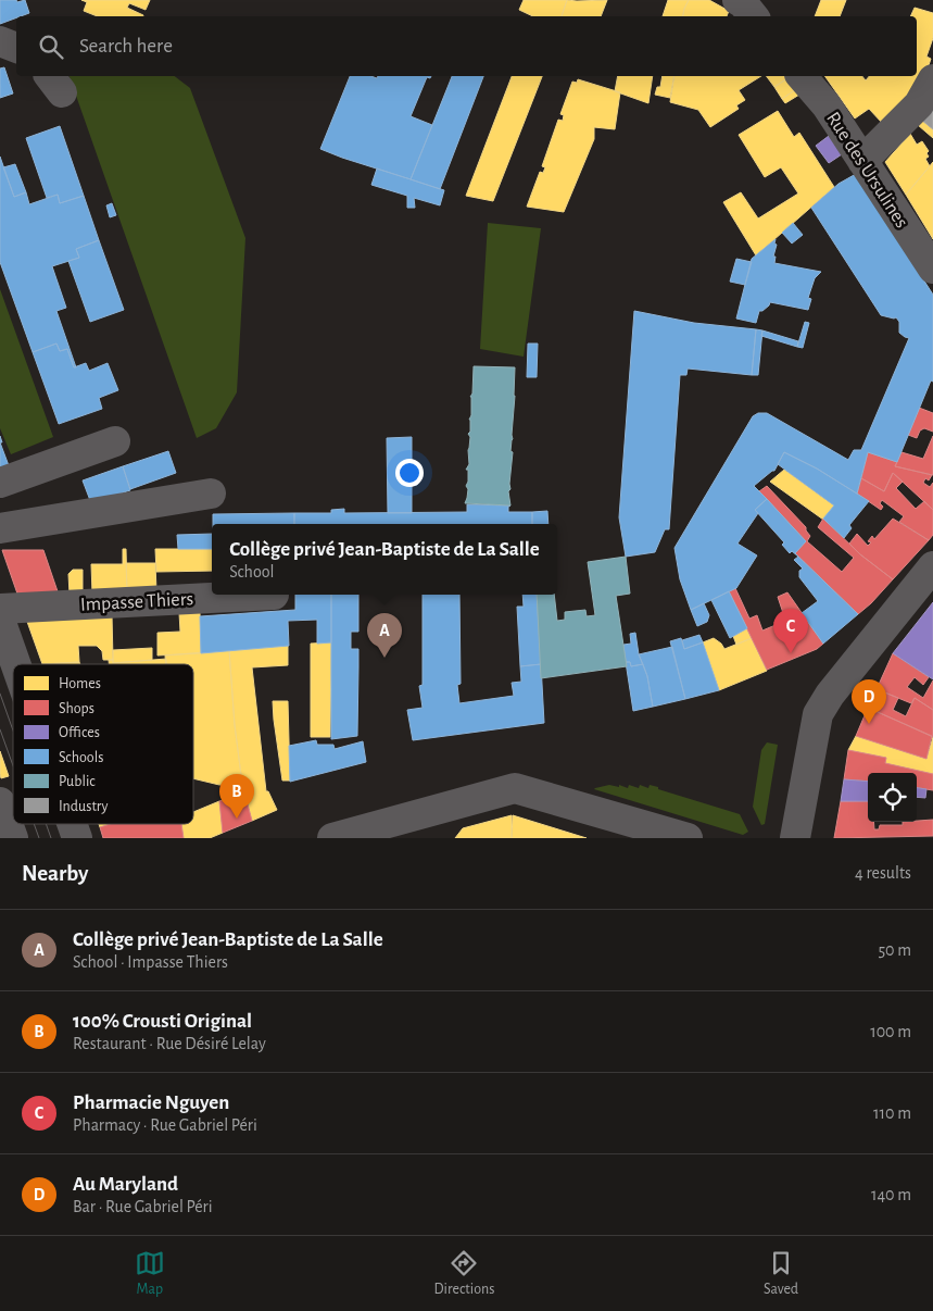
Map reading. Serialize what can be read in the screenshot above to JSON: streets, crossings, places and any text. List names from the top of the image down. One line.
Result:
{"streets":{"street":["Rue des Ursulines","Impasse Thiers"]},"legend":["Homes","Shops","Offices","Schools","Public","Industry"],"page":{"search":"Search here","popup":["Collège privé Jean-Baptiste de La Salle","School"],"pins":["C","A","D","B"],"heading":["Nearby","4 results"],"list":[{"mark":"A","name":"Collège privé Jean-Baptiste de La Salle","note":"School · Impasse Thiers","value":"50 m"},{"mark":"B","name":"100% Crousti Original","note":"Restaurant · Rue Désiré Lelay","value":"100 m"},{"mark":"C","name":"Pharmacie Nguyen","note":"Pharmacy · Rue Gabriel Péri","value":"110 m"},{"mark":"D","name":"Au Maryland","note":"Bar · Rue Gabriel Péri","value":"140 m"}],"nav":["Map","Directions","Saved"]}}
